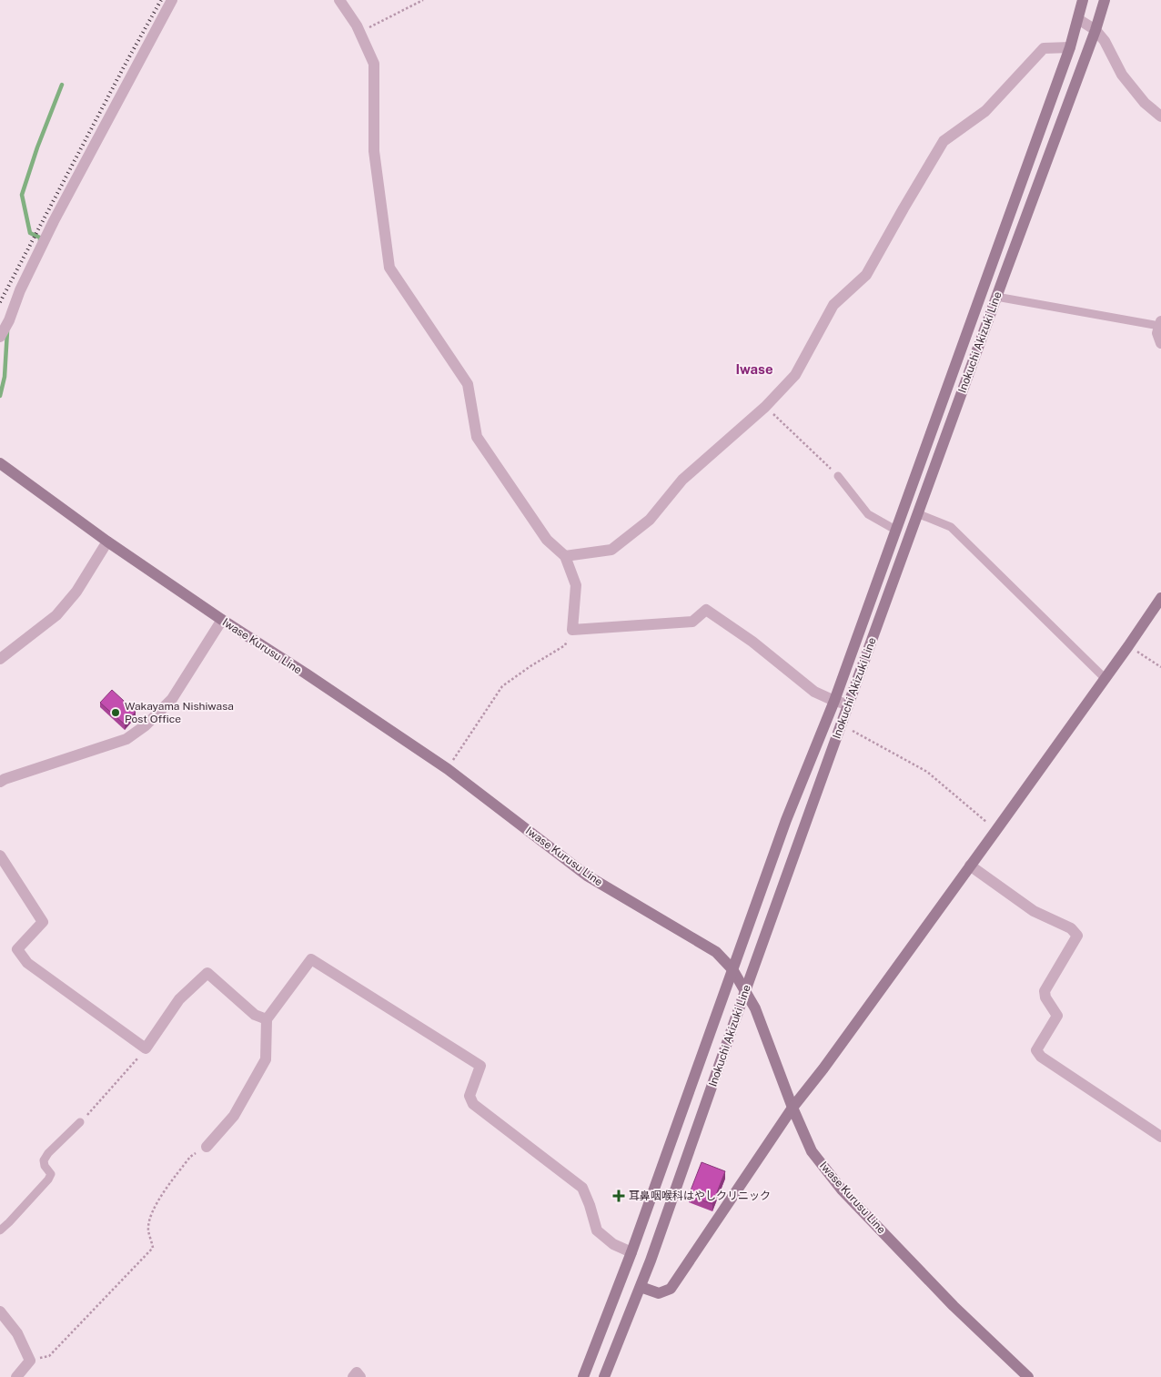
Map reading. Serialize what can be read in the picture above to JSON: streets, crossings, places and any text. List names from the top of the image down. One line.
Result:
{"streets":{"main road":["Inokuchi Akizuki Line","Iwase Kurusu Line"]},"crossings":[["Inokuchi Akizuki Line","Iwase Kurusu Line"]],"districts":["Iwase"],"places":{"other":["Wakayama Nishiwasa Post Office"],"health":["耳鼻咽喉科はやしクリニック"]}}
